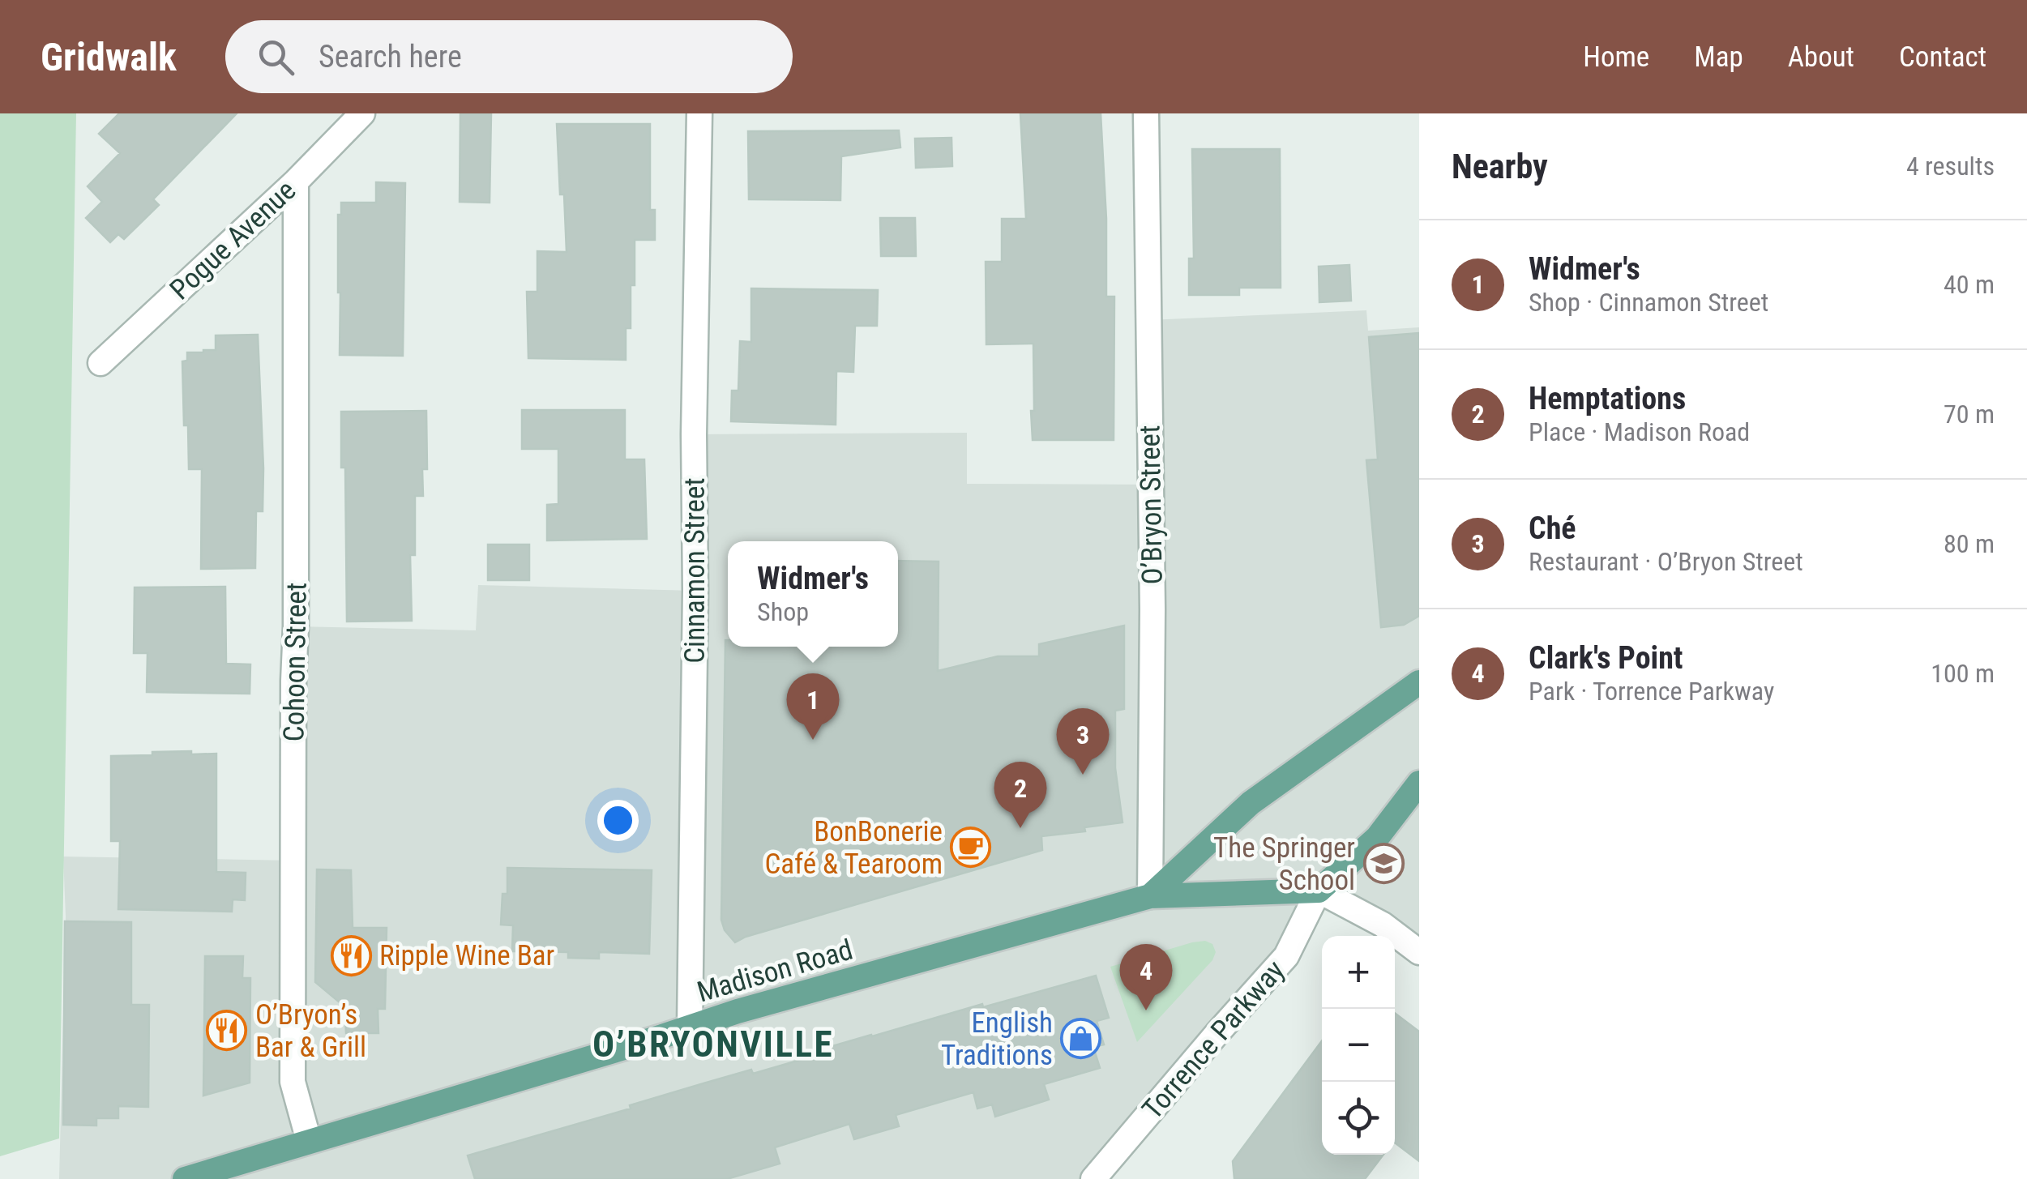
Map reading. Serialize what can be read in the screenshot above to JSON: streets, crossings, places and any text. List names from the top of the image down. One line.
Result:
{"streets":{"main road":["Madison Road"],"street":["Pogue Avenue","O’Bryon Street","Cinnamon Street","Cohoon Street","Torrence Parkway"]},"crossings":[["Pogue Avenue","Cohoon Street"],["O’Bryon Street","Madison Road"],["Cinnamon Street","Madison Road"],["Cohoon Street","Madison Road"],["Madison Road","Torrence Parkway"]],"districts":["O’BRYONVILLE"],"places":{"cafe":["BonBonerie Café & Tearoom"],"school or university":["The Springer School"],"restaurant":["Ripple Wine Bar","O’Bryon’s Bar & Grill"],"shop":["English Traditions"]},"page":{"header":"Gridwalk","search":"Search here","nav":["Home","Map","About","Contact"],"heading":["Nearby","4 results"],"list":[{"mark":"1","name":"Widmer's","note":"Shop · Cinnamon Street","value":"40 m"},{"mark":"2","name":"Hemptations","note":"Place · Madison Road","value":"70 m"},{"mark":"3","name":"Ché","note":"Restaurant · O’Bryon Street","value":"80 m"},{"mark":"4","name":"Clark's Point","note":"Park · Torrence Parkway","value":"100 m"}],"popup":["Widmer's","Shop"],"pins":["1","3","2","4"],"map_buttons":["+","−"]}}
